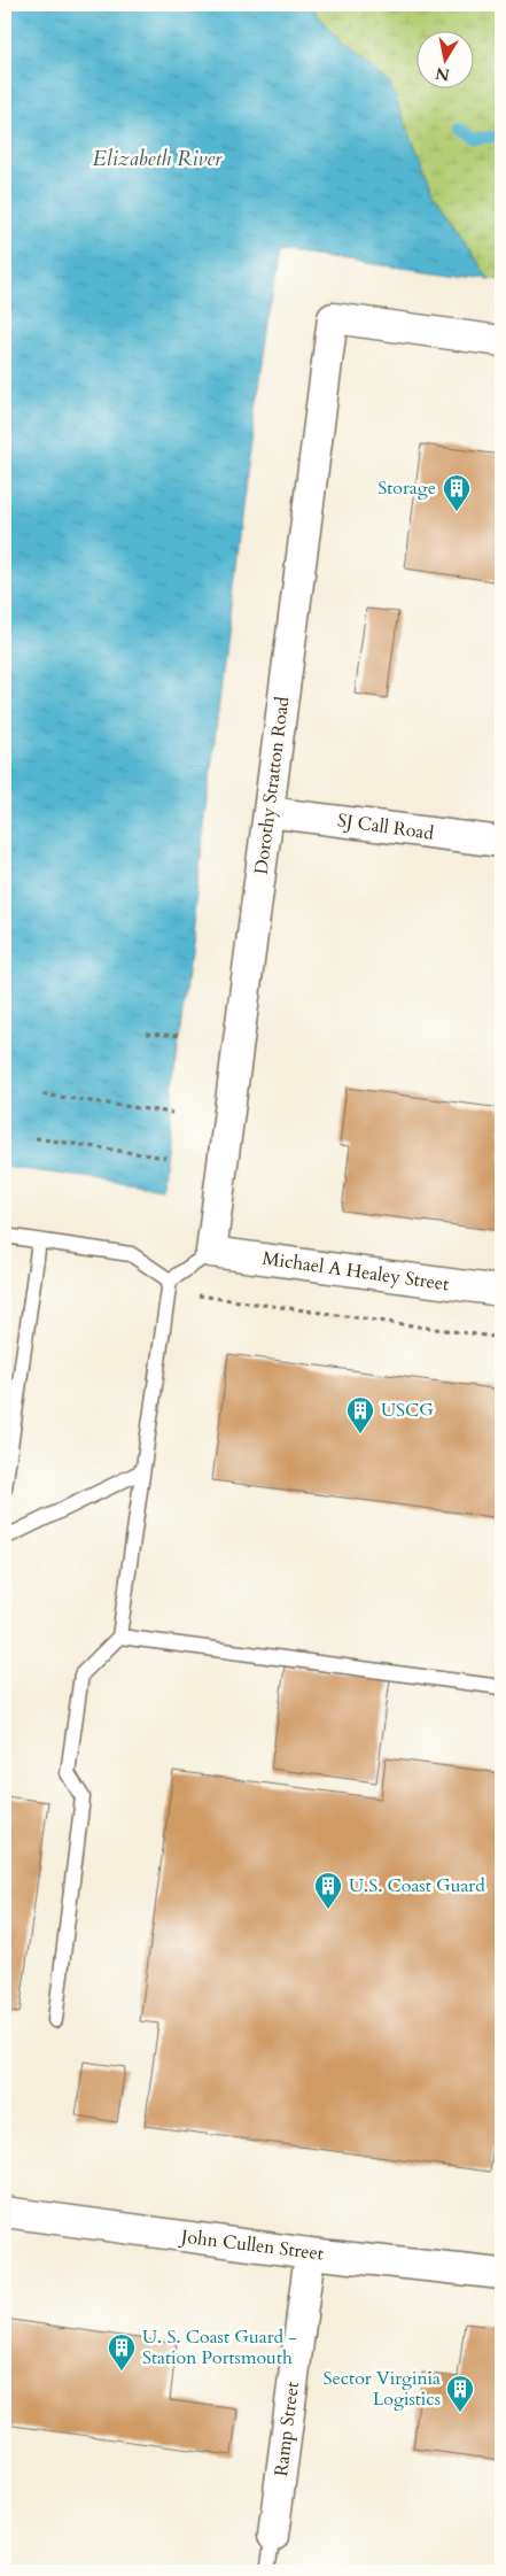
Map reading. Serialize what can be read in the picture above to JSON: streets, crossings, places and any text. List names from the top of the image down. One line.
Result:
{"streets":{"street":["Dorothy Stratton Road","SJ Call Road","Michael A Healey Street","John Cullen Street","Ramp Street"]},"crossings":[["Dorothy Stratton Road","SJ Call Road"],["Dorothy Stratton Road","Michael A Healey Street"],["John Cullen Street","Ramp Street"]],"water":["Elizabeth River"],"places":{"building":["Storage","USCG","U.S. Coast Guard","U. S. Coast Guard - Station Portsmouth","Sector Virginia Logistics"]},"north":"bottom"}
